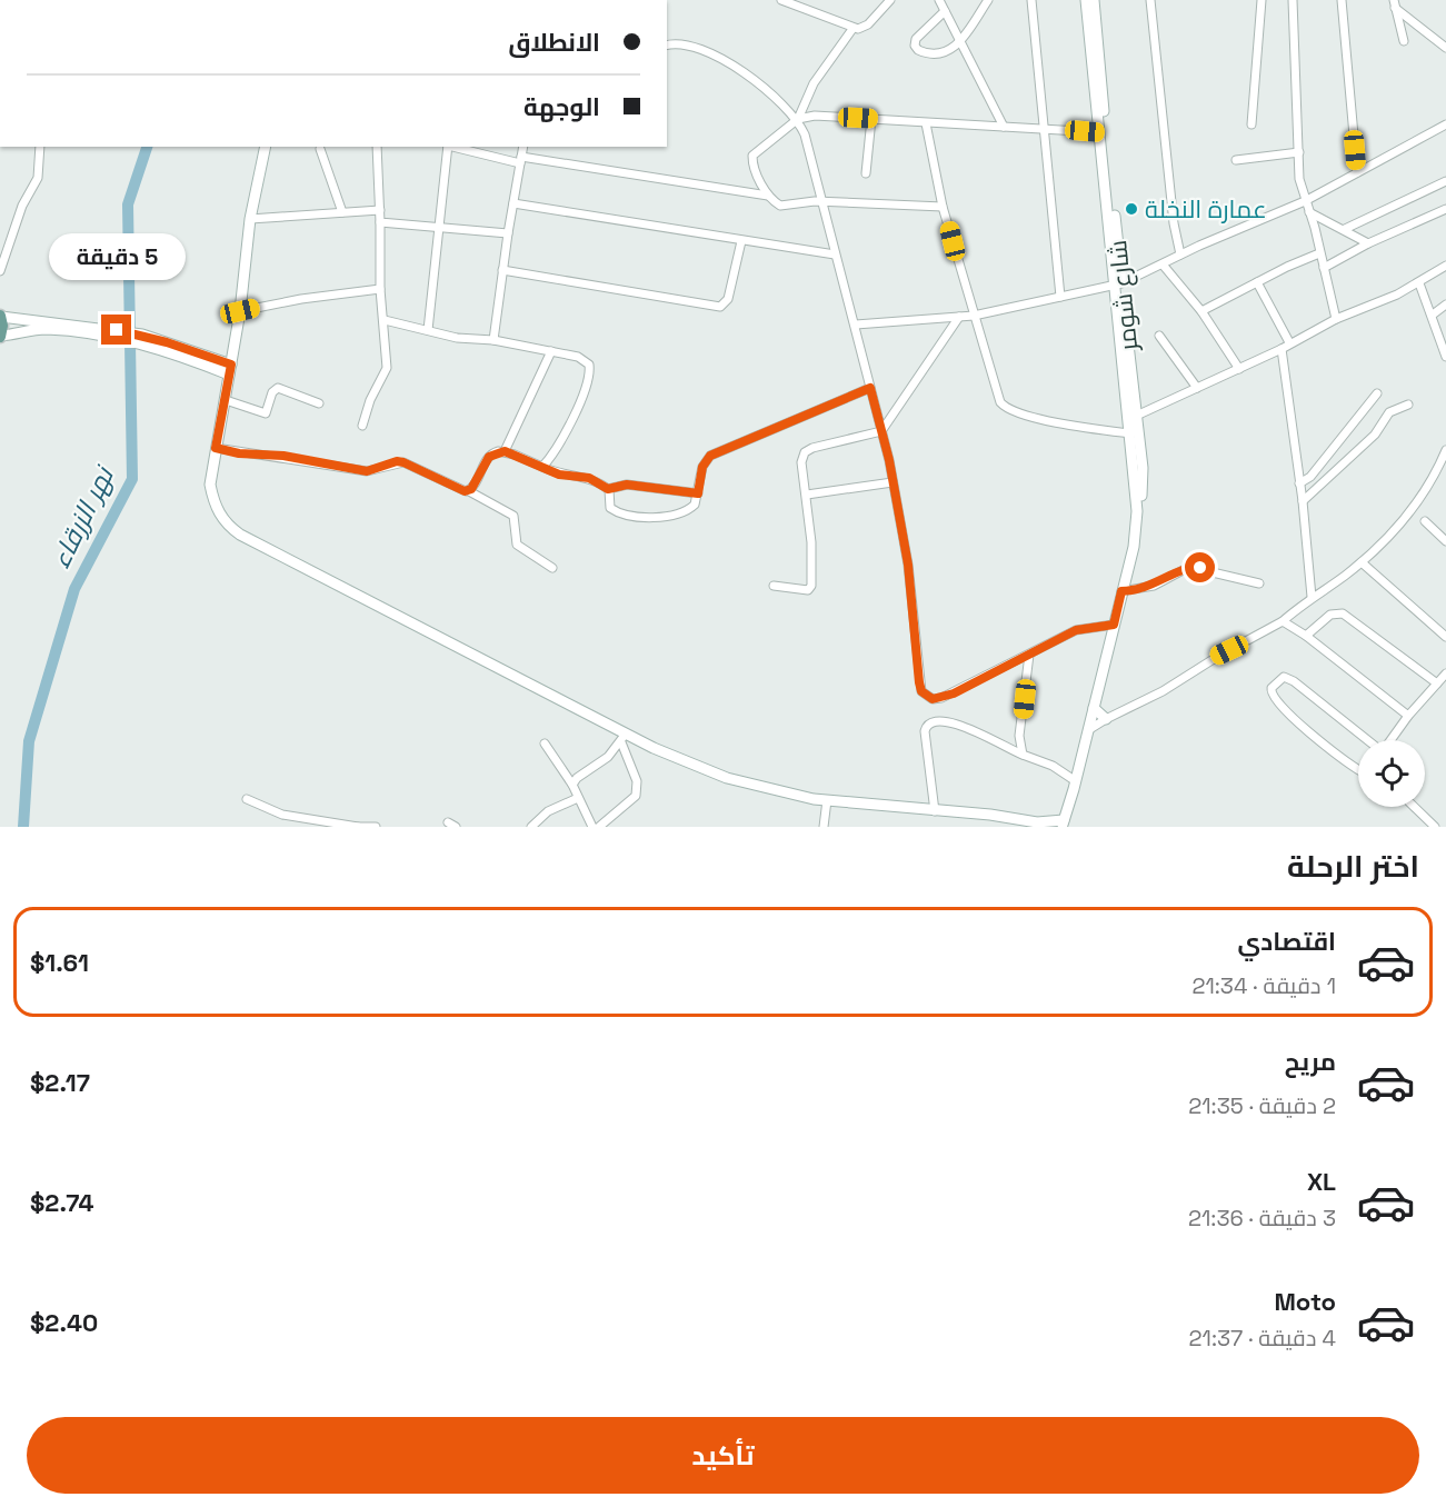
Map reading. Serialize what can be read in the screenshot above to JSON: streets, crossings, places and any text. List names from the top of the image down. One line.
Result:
{"streets":{"street":["شارع شومر"]},"water":["نهر الزرقاء"],"places":["عمارة النخلة"],"page":{"banner":["الانطلاق","الوجهة"],"bubble":"5 دقيقة","heading":"اختر الرحلة","list":[{"name":"اقتصادي","note":"1 دقيقة · 21:34","value":"$1.61"},{"name":"مريح","note":"2 دقيقة · 21:35","value":"$2.17"},{"name":"XL","note":"3 دقيقة · 21:36","value":"$2.74"},{"name":"Moto","note":"4 دقيقة · 21:37","value":"$2.40"}],"buttons":"تأكيد"}}
